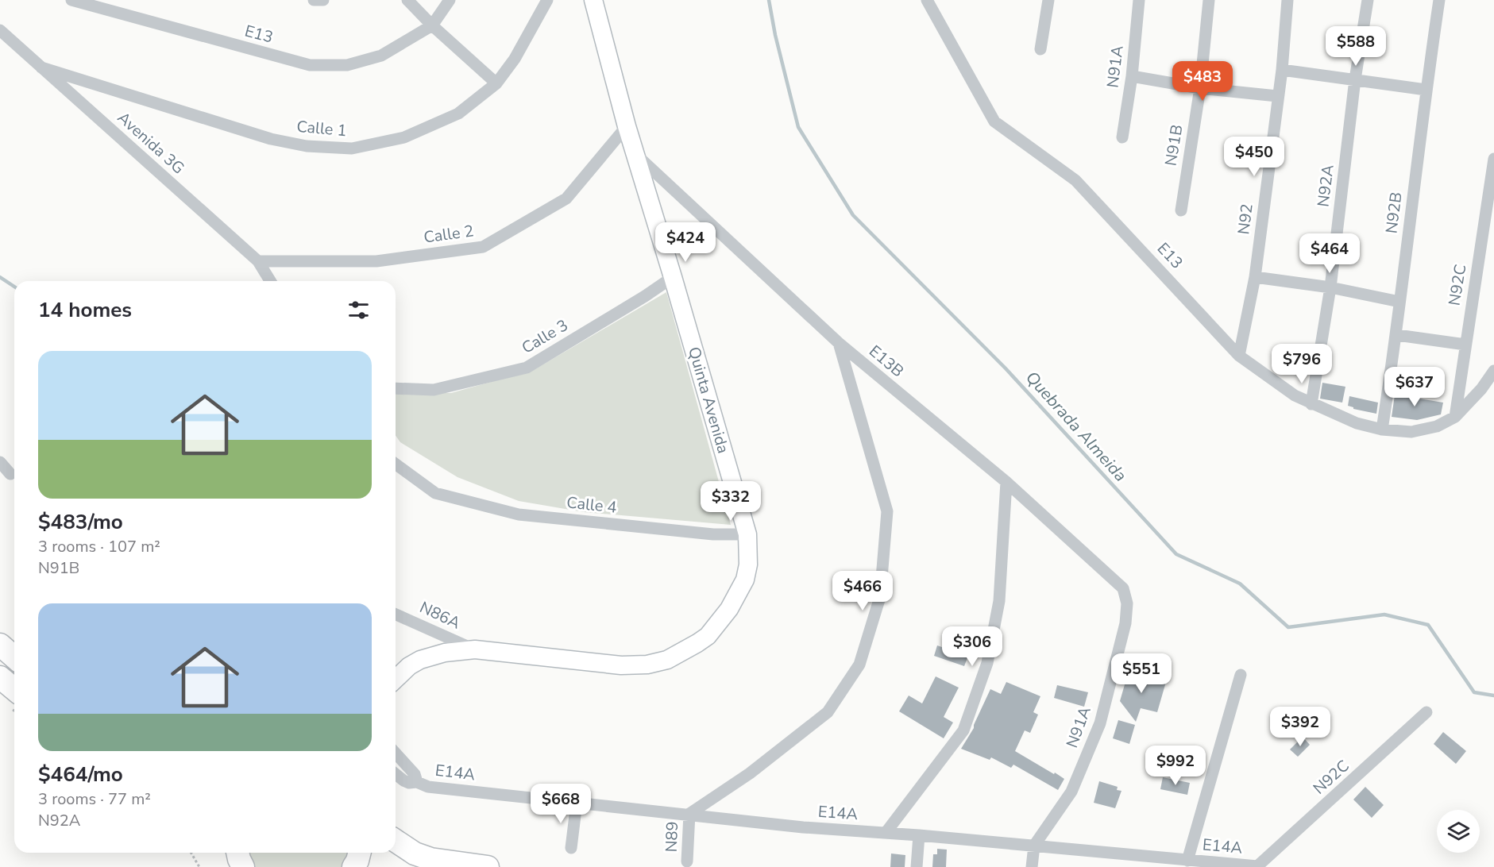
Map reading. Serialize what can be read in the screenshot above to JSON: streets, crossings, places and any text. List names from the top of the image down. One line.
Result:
{"streets":{"street":["E13","N91A","Calle 1","Avenida 3G","N91B","N92A","N92B","N92","Calle 2","N92C","Calle 3","E13B","Quinta Avenida","Calle 4","N86A","E14A","N89"]},"crossings":[["E13","N92A"],["E13","N92B"],["E13","N92"],["E13","N92C"],["N91A","E13B"],["N91A","E14A"],["Calle 1","Avenida 3G"],["Avenida 3G","Calle 2"],["Calle 2","Quinta Avenida"],["N92C","E14A"],["Calle 3","Quinta Avenida"],["E13B","Quinta Avenida"],["Quinta Avenida","Calle 4"],["Quinta Avenida","N86A"],["E14A","N89"]],"water":["Quebrada Almeida"],"page":{"price":["$588","$483","$450","$424","$464","$796","$637","$332","$466","$306","$551","$392","$992","$668"],"heading":"14 homes","list":[{"name":"$483/mo","note":"3 rooms · 107 m² · N91B"},{"name":"$464/mo","note":"3 rooms · 77 m² · N92A"}]}}
